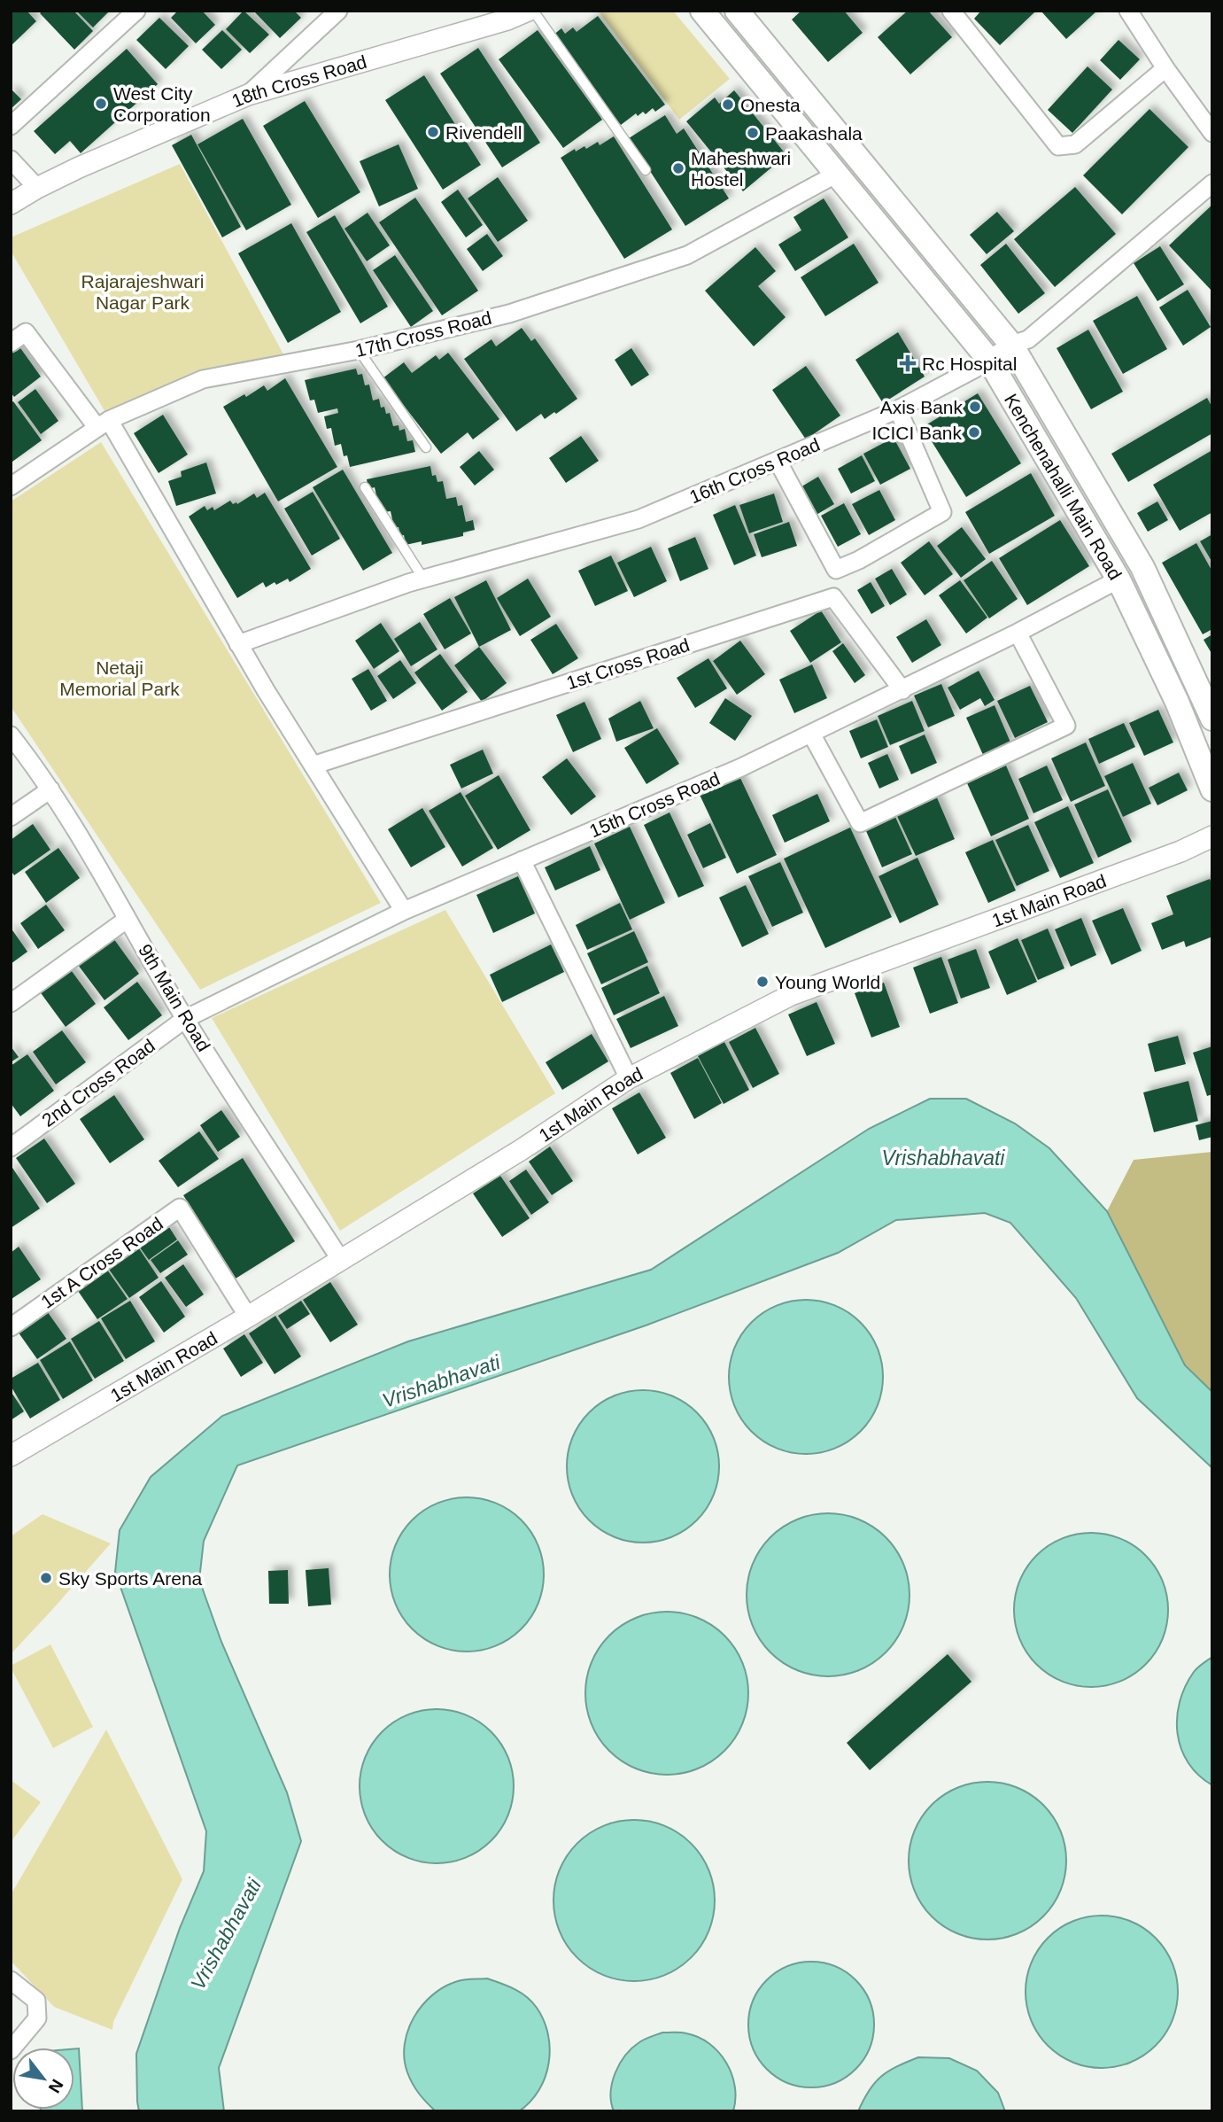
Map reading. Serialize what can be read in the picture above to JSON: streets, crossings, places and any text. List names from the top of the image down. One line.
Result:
{"streets":{"main road":["Kenchenahalli Main Road"],"street":["18th Cross Road","17th Cross Road","16th Cross Road","1st Cross Road","15th Cross Road","1st Main Road","9th Main Road","2nd Cross Road","1st A Cross Road"]},"crossings":[["17th Cross Road","Kenchenahalli Main Road"],["16th Cross Road","Kenchenahalli Main Road"],["Kenchenahalli Main Road","15th Cross Road"],["1st Cross Road","15th Cross Road"],["15th Cross Road","9th Main Road"],["15th Cross Road","2nd Cross Road"],["1st Main Road","9th Main Road"],["1st Main Road","1st A Cross Road"],["9th Main Road","2nd Cross Road"]],"water":["Vrishabhavati"],"parks":["Rajarajeshwari Nagar Park","Netaji Memorial Park"],"places":{"other":["West City Corporation","Onesta","Rivendell","Paakashala","Maheshwari Hostel","Axis Bank","ICICI Bank","Young World","Sky Sports Arena"],"health":["Rc Hospital"]},"north":"bottom right"}
